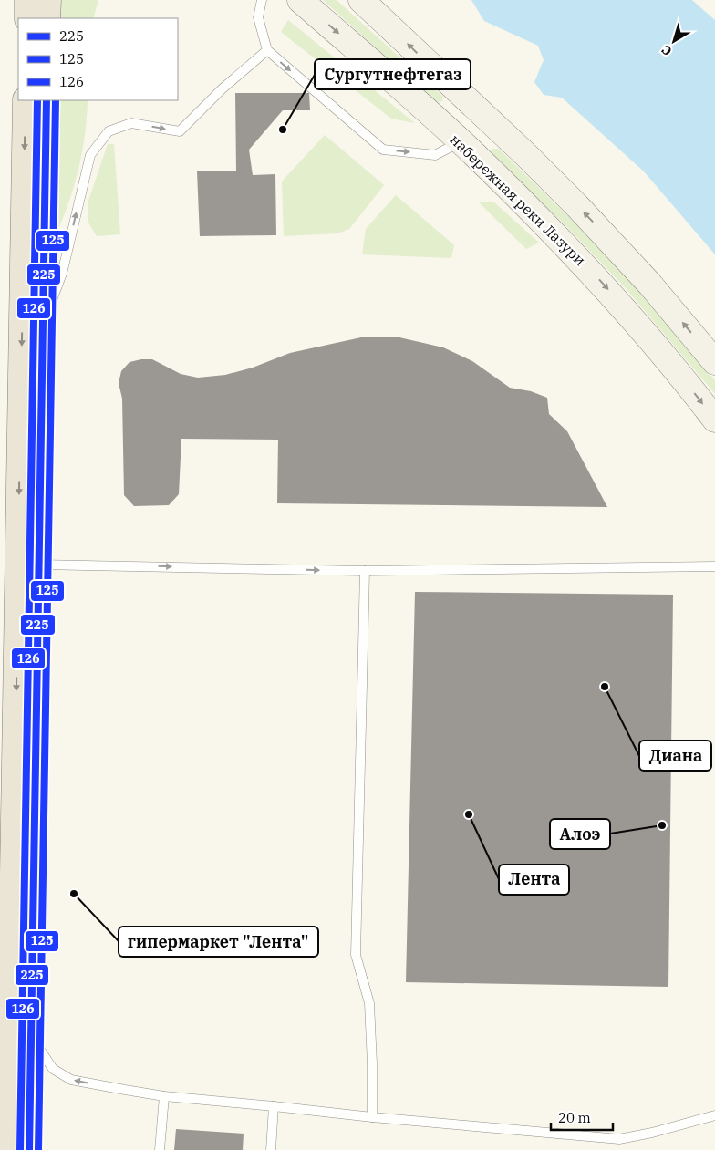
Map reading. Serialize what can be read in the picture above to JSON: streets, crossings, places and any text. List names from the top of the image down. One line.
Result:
{"streets":{"main road":["набережная реки Лазури"]},"places":["Сургутнефтегаз","Диана","Лента","Алоэ","гипермаркет \"Лента\""],"lines":["transit line 225","transit line 125","transit line 126"],"legend":["225","125","126"],"scale_bar":"20 m","north":"bottom left"}
